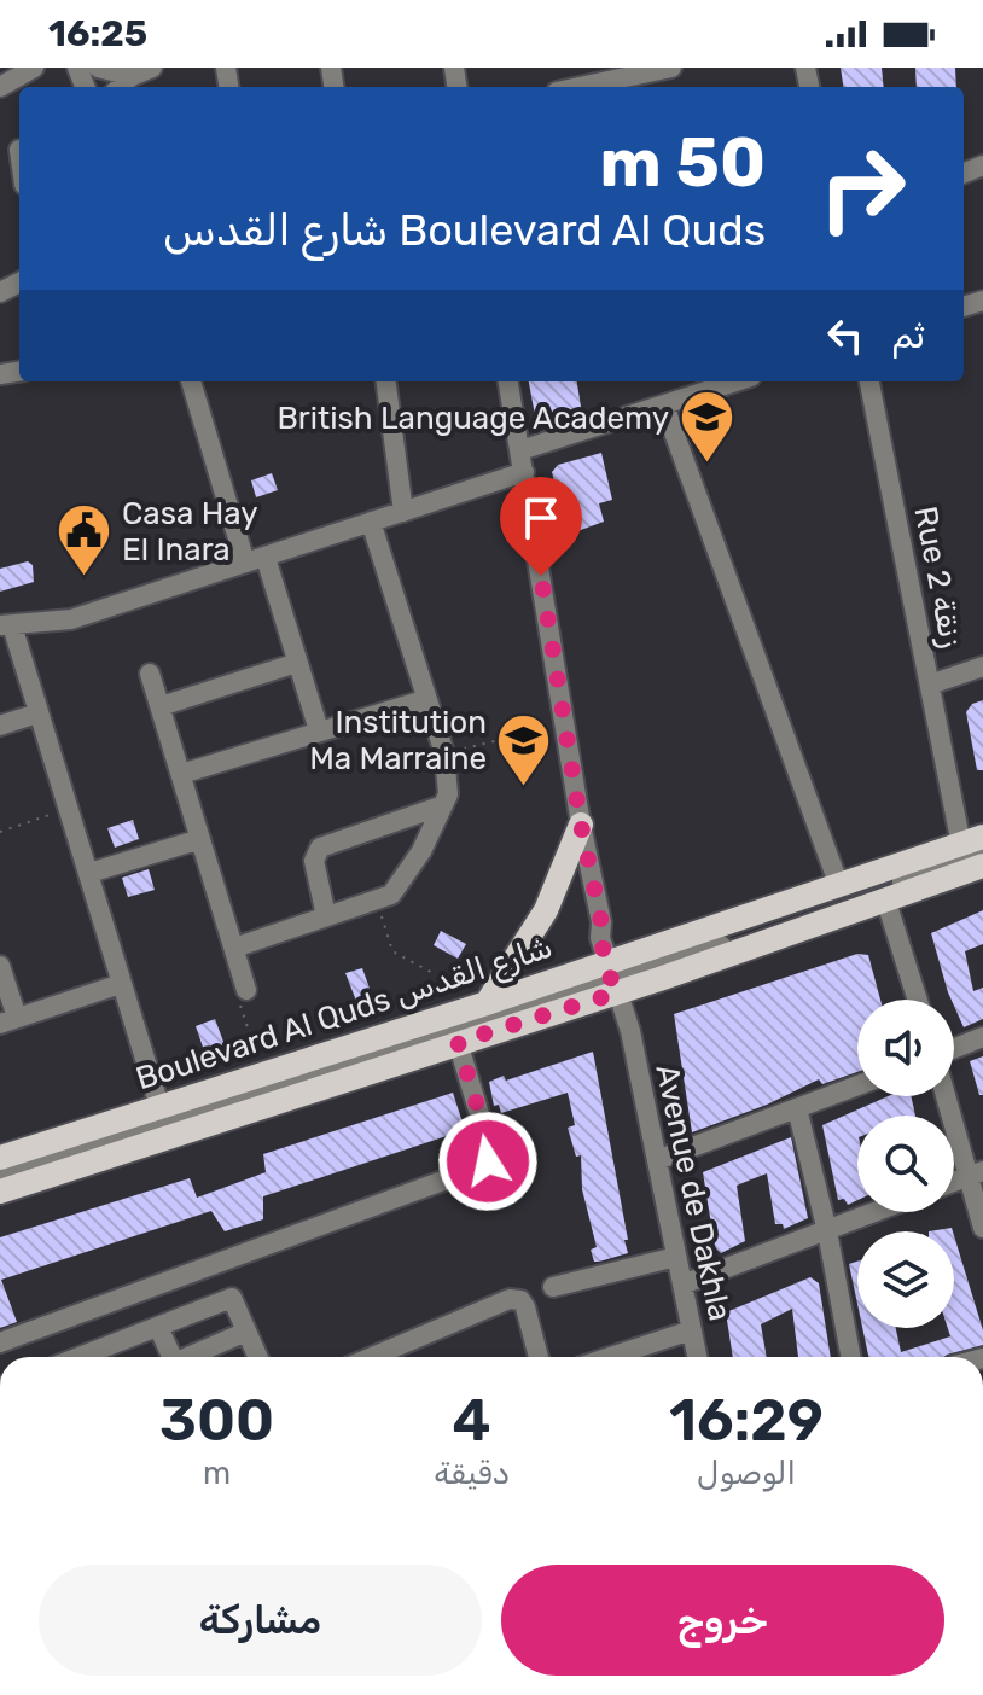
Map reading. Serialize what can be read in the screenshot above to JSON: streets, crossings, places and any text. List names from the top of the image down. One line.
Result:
{"streets":{"main road":["Boulevard Al Quds شارع القدس"],"street":["Rue 2 زنقة","Avenue de Dakhla"]},"crossings":[["Rue 2 زنقة","Boulevard Al Quds شارع القدس"],["Boulevard Al Quds شارع القدس","Avenue de Dakhla"]],"places":{"school or university":["British Language Academy","Institution Ma Marraine"],"public building":["Casa Hay El Inara"]},"page":{"status":"16:25","turn":["50 m","Boulevard Al Quds شارع القدس"],"then":"ثم","eta":["16:29","الوصول","4","دقيقة","300","m"],"buttons":["خروج","مشاركة"]}}
